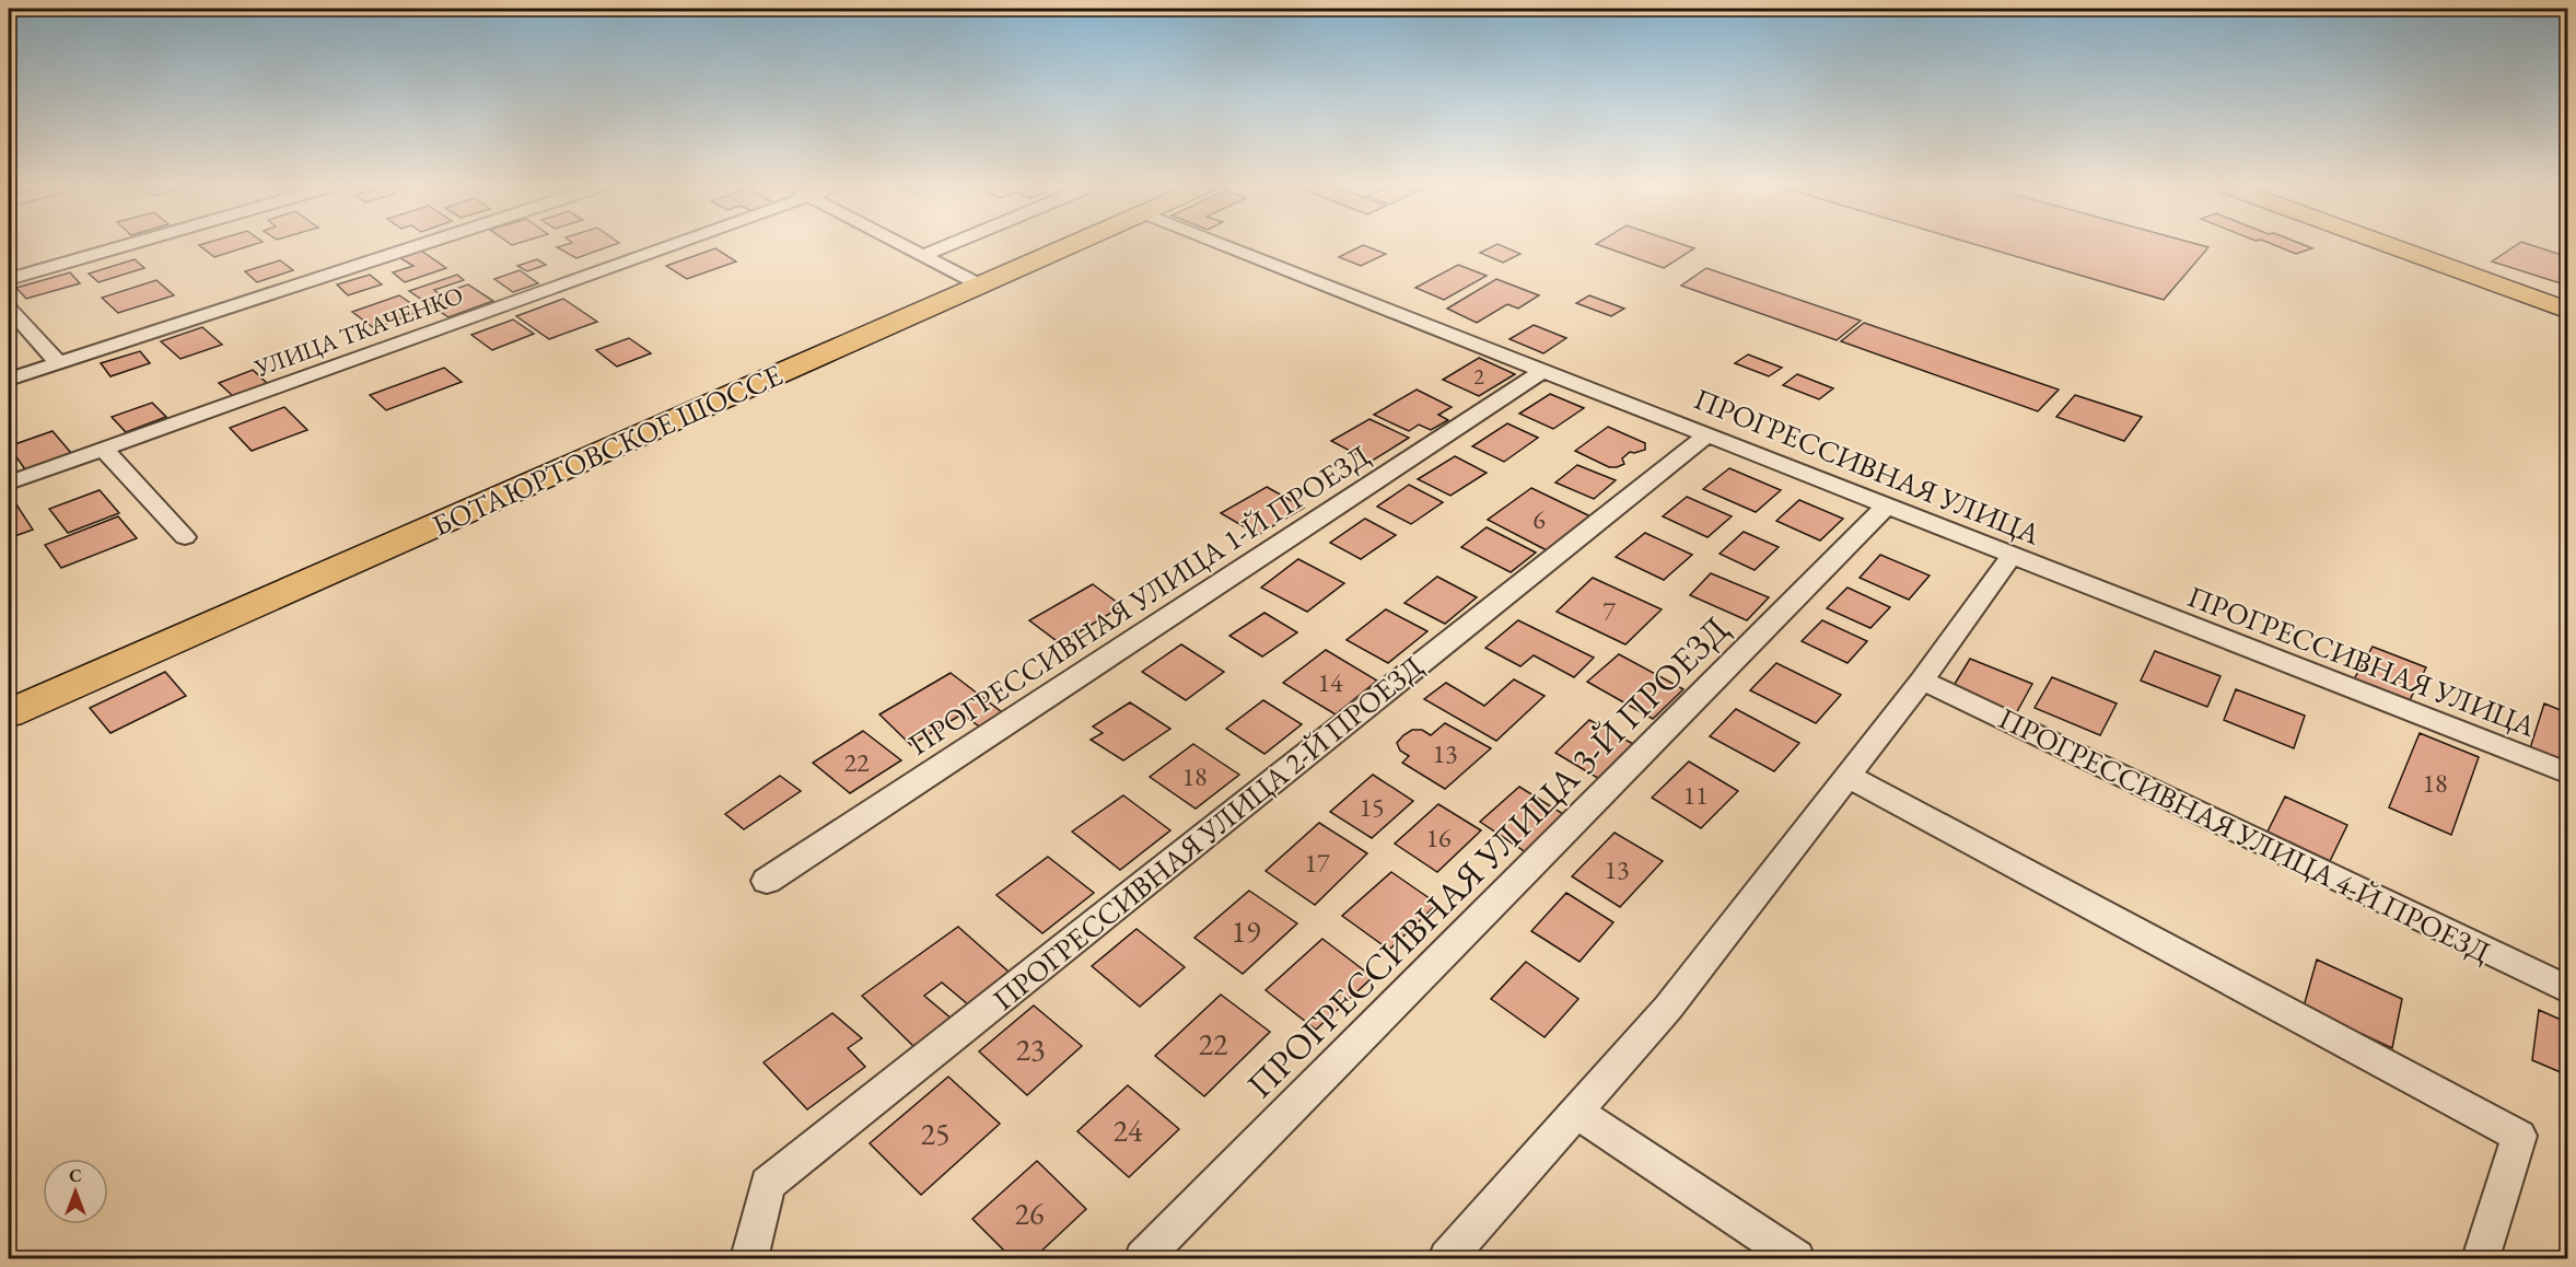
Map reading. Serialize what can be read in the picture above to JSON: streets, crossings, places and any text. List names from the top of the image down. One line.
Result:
{"streets":{"main road":["БОТАЮРТОВСКОЕ ШОССЕ"],"street":["УЛИЦА ТКАЧЕНКО","ПРОГРЕССИВНАЯ УЛИЦА","ПРОГРЕССИВНАЯ УЛИЦА 1-Й ПРОЕЗД","ПРОГРЕССИВНАЯ УЛИЦА 2-Й ПРОЕЗД","ПРОГРЕССИВНАЯ УЛИЦА 4-Й ПРОЕЗД","ПРОГРЕССИВНАЯ УЛИЦА 3-Й ПРОЕЗД"]},"crossings":[["ПРОГРЕССИВНАЯ УЛИЦА","ПРОГРЕССИВНАЯ УЛИЦА 1-Й ПРОЕЗД"],["ПРОГРЕССИВНАЯ УЛИЦА","ПРОГРЕССИВНАЯ УЛИЦА 2-Й ПРОЕЗД"],["ПРОГРЕССИВНАЯ УЛИЦА","ПРОГРЕССИВНАЯ УЛИЦА 3-Й ПРОЕЗД"]],"house_numbers":["2","6","7","14","13","22","18","18","11","15","16","17","13","19","22","23","24","25","26"],"north":"top"}
